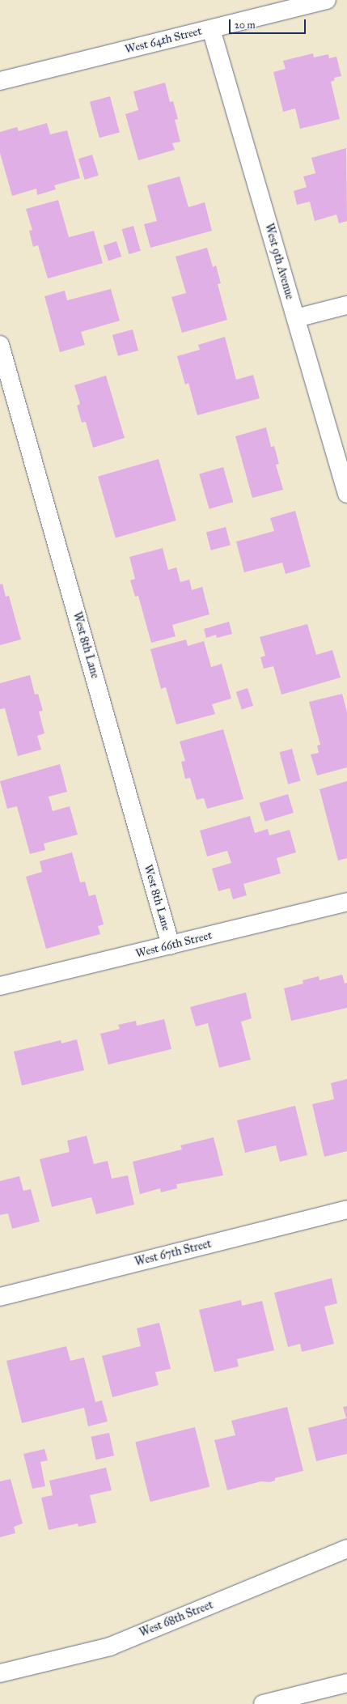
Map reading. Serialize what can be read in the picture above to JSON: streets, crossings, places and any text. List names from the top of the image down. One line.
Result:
{"streets":{"street":["West 64th Street","West 9th Avenue","West 8th Lane","West 66th Street","West 67th Street","West 68th Street"]},"crossings":[["West 64th Street","West 9th Avenue"],["West 8th Lane","West 66th Street"]],"scale_bar":"20 m"}
